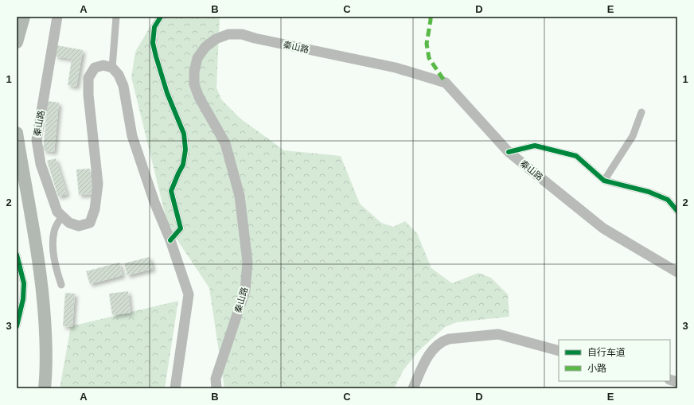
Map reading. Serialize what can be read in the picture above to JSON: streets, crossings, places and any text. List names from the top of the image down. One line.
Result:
{"streets":{"main road":["秦山路"]},"legend":["自行车道","小路"],"grid":{"columns":["A","B","C","D","E"],"rows":["1","2","3"]}}
